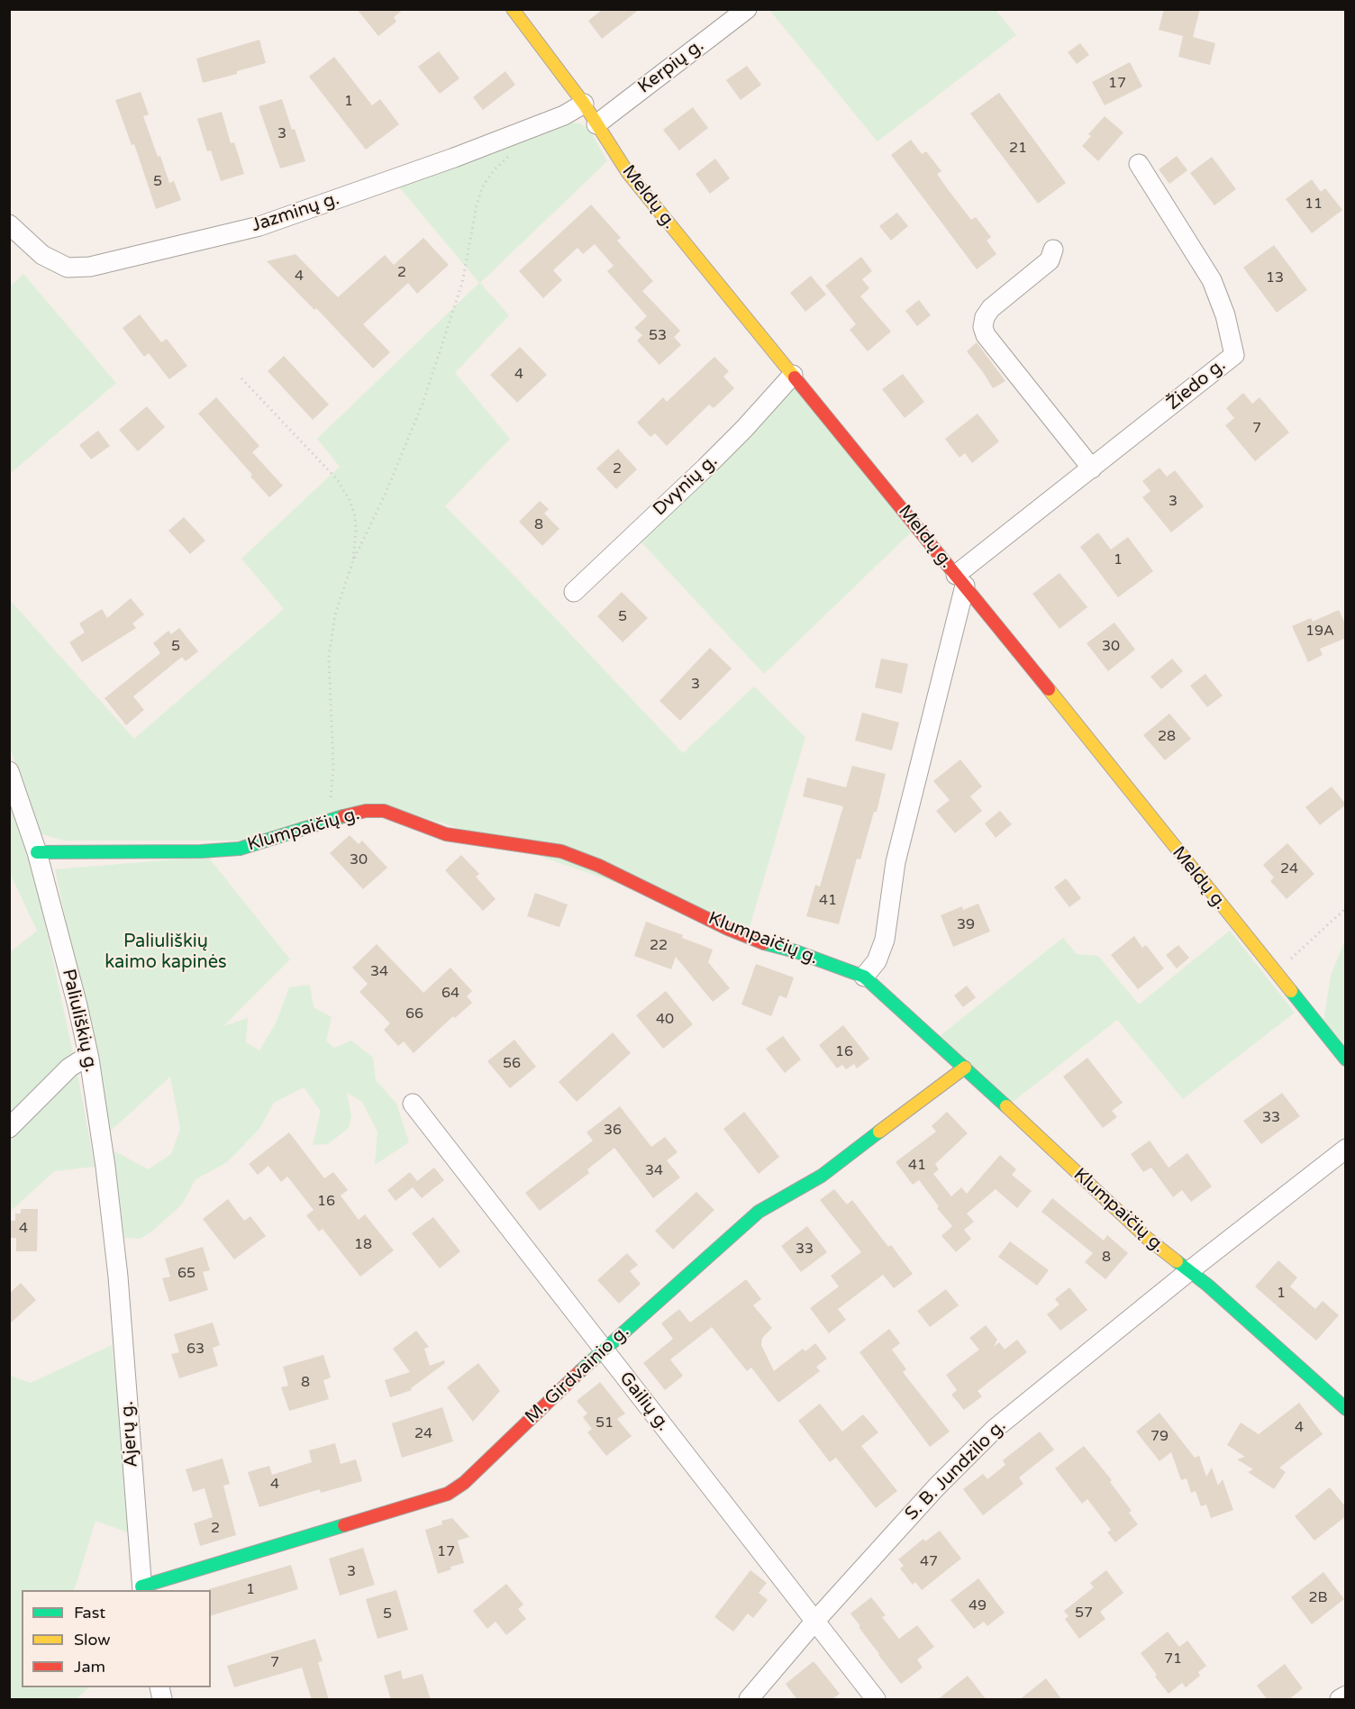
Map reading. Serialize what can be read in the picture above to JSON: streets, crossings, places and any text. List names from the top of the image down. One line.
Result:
{"streets":{"street":["Kerpių g.","Meldų g.","Jazminų g.","Žiedo g.","Dvynių g.","Klumpaičių g.","Paliuliškių g.","M. Girdvainio g.","Gailių g.","Ajerų g.","S. B. Jundzilo g."]},"crossings":[["Kerpių g.","Meldų g."],["Meldų g.","Jazminų g."],["Meldų g.","Žiedo g."],["Meldų g.","Dvynių g."],["Klumpaičių g.","Paliuliškių g."],["Klumpaičių g.","M. Girdvainio g."],["Klumpaičių g.","S. B. Jundzilo g."],["Paliuliškių g.","Ajerų g."],["M. Girdvainio g.","Gailių g."],["M. Girdvainio g.","Ajerų g."],["Gailių g.","S. B. Jundzilo g."]],"parks":["Paliuliškių kaimo kapinės"],"house_numbers":["17","1","3","21","5","11","2","4","13","53","4","7","2","3","8","1","5","19A","5","30","3","28","30","24","41","39","22","34","64","66","40","16","56","33","36","41","34","16","4","18","33","8","65","1","63","8","51","4","24","79","4","2","17","47","3","1","2B","49","57","5","71","7"],"legend":["Fast","Slow","Jam"]}
